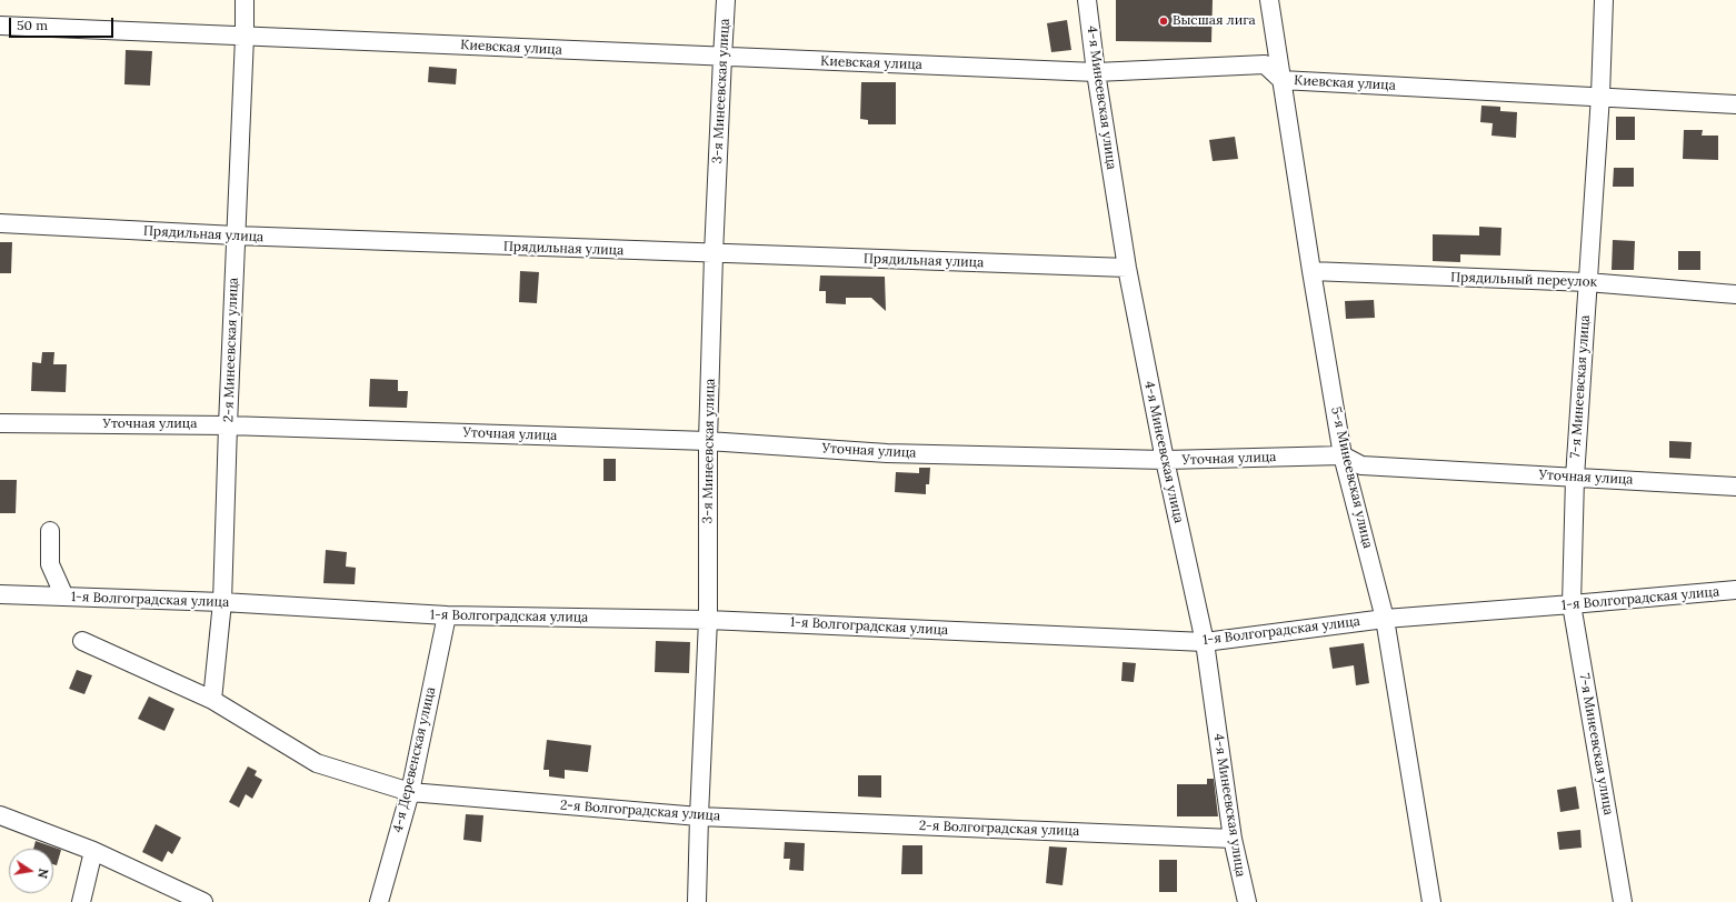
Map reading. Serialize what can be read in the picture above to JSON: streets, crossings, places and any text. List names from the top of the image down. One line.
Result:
{"streets":{"street":["Киевская улица","3-я Минеевская улица","4-я Минеевская улица","Прядильная улица","Прядильный переулок","2-я Минеевская улица","7-я Минеевская улица","Уточная улица","5-я Минеевская улица","1-я Волгоградская улица","4-я Деревенская улица","2-я Волгоградская улица"]},"crossings":[["Киевская улица","3-я Минеевская улица"],["Киевская улица","4-я Минеевская улица"],["Киевская улица","2-я Минеевская улица"],["Киевская улица","7-я Минеевская улица"],["Киевская улица","5-я Минеевская улица"],["3-я Минеевская улица","Прядильная улица"],["3-я Минеевская улица","Уточная улица"],["3-я Минеевская улица","1-я Волгоградская улица"],["3-я Минеевская улица","2-я Волгоградская улица"],["4-я Минеевская улица","Прядильная улица"],["4-я Минеевская улица","Уточная улица"],["4-я Минеевская улица","1-я Волгоградская улица"],["4-я Минеевская улица","2-я Волгоградская улица"],["Прядильная улица","2-я Минеевская улица"],["Прядильный переулок","7-я Минеевская улица"],["Прядильный переулок","5-я Минеевская улица"],["2-я Минеевская улица","Уточная улица"],["2-я Минеевская улица","1-я Волгоградская улица"],["2-я Минеевская улица","2-я Волгоградская улица"],["7-я Минеевская улица","Уточная улица"],["7-я Минеевская улица","1-я Волгоградская улица"],["Уточная улица","5-я Минеевская улица"],["5-я Минеевская улица","1-я Волгоградская улица"],["1-я Волгоградская улица","4-я Деревенская улица"],["4-я Деревенская улица","2-я Волгоградская улица"]],"places":["Высшая лига"],"scale_bar":"50 m","north":"right"}
